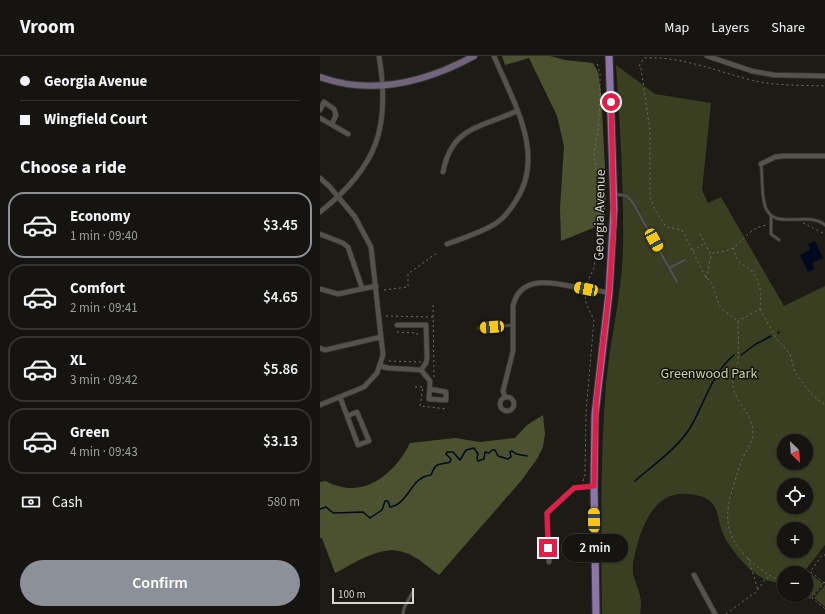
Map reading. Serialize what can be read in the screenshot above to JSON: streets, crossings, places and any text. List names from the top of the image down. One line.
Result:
{"streets":{"main road":["Georgia Avenue"]},"parks":["Greenwood Park"],"scale_bar":"100 m","north":"bottom right","page":{"header":"Vroom","nav":["Map","Layers","Share"],"banner":["Georgia Avenue","Wingfield Court"],"heading":"Choose a ride","list":[{"name":"Economy","note":"1 min · 09:40","value":"$3.45"},{"name":"Comfort","note":"2 min · 09:41","value":"$4.65"},{"name":"XL","note":"3 min · 09:42","value":"$5.86"},{"name":"Green","note":"4 min · 09:43","value":"$3.13"}],"map_buttons":["+","−"],"pay":["Cash","580 m"],"bubble":"2 min","buttons":"Confirm","scale":"100 m"}}
